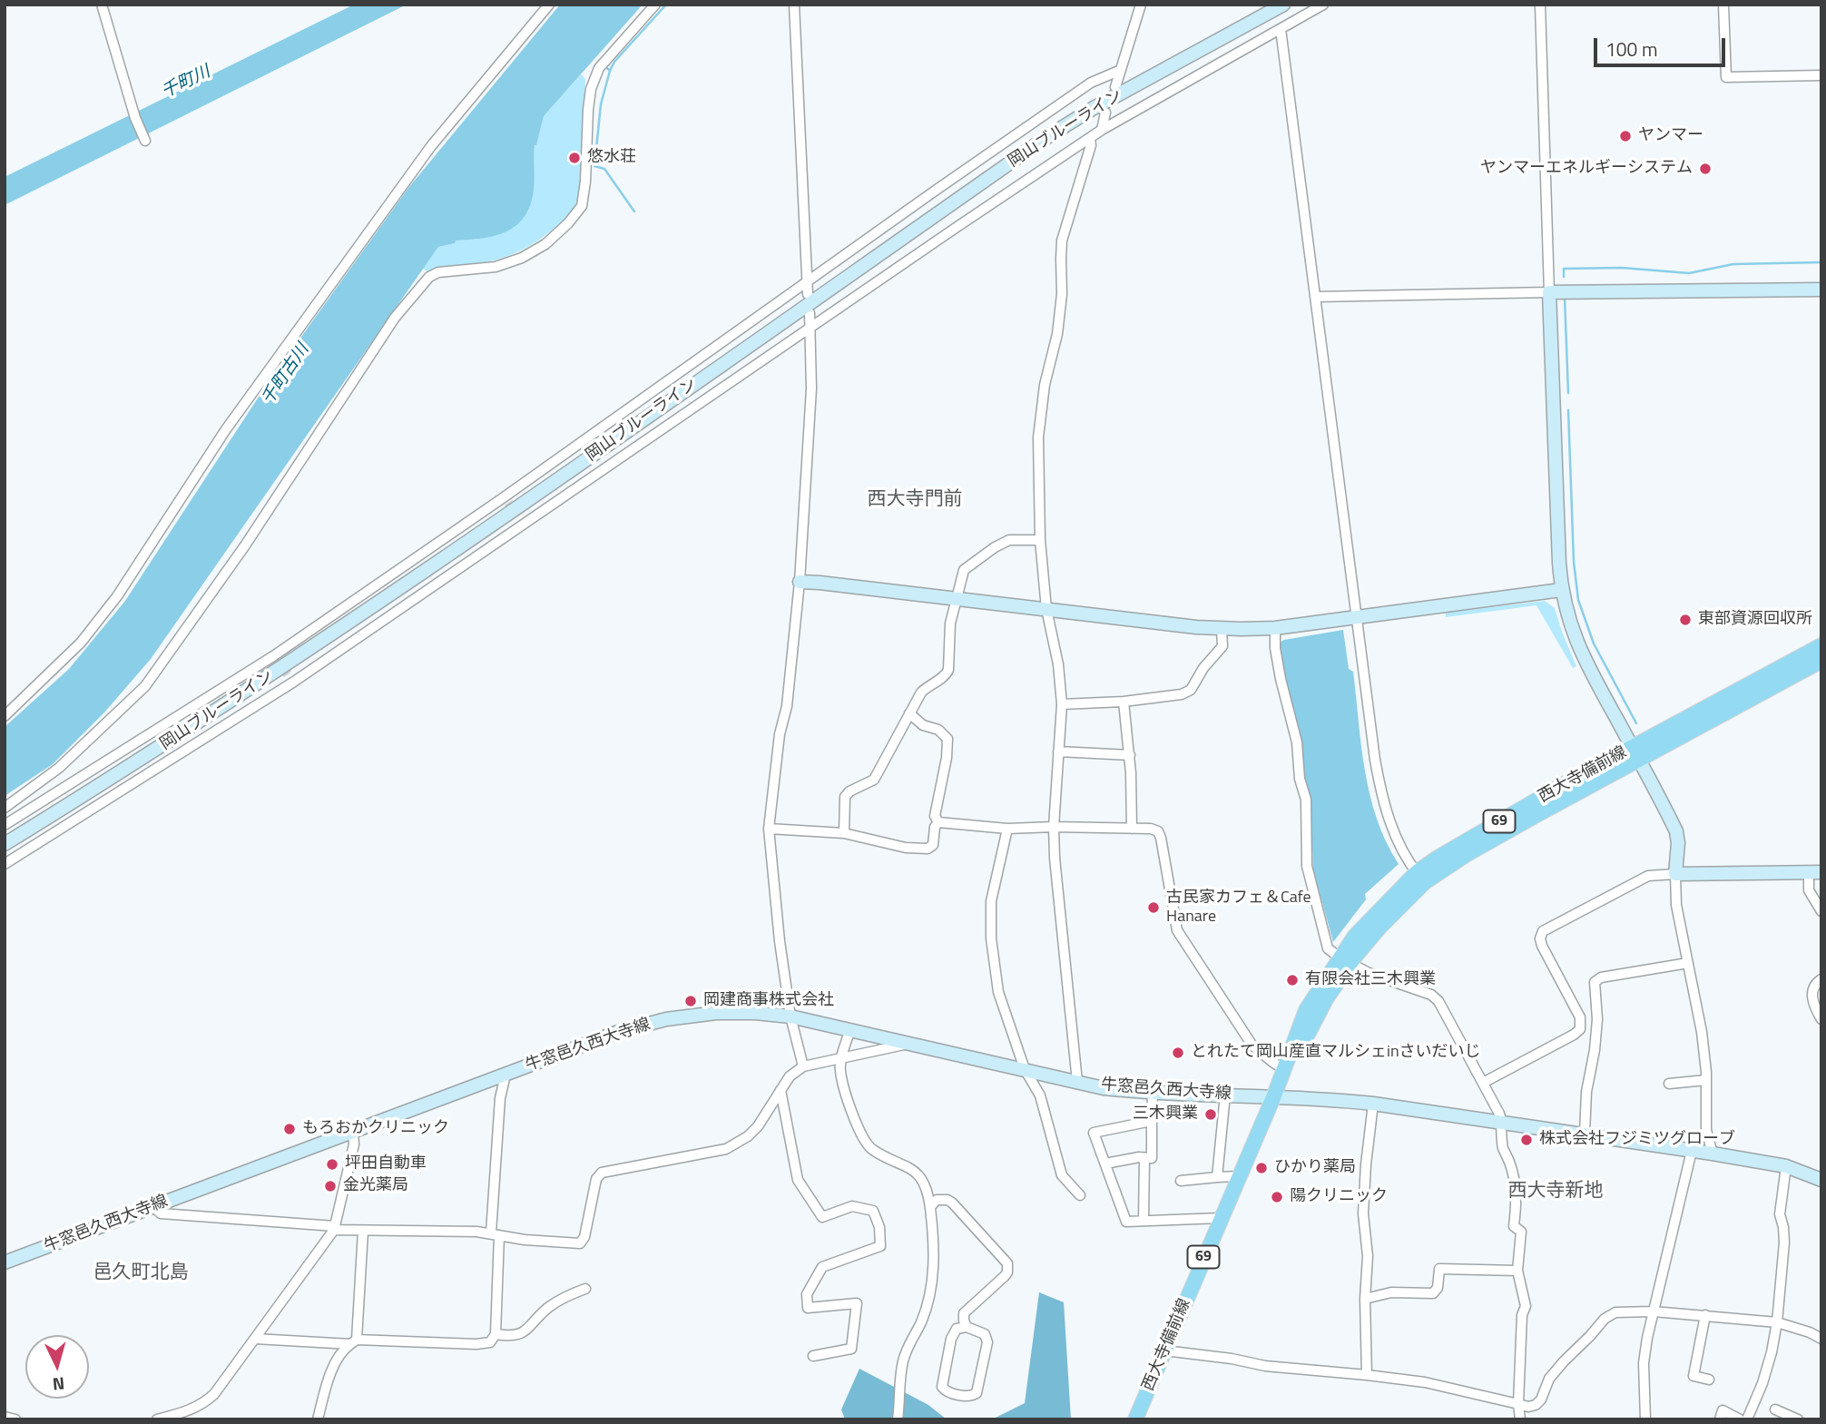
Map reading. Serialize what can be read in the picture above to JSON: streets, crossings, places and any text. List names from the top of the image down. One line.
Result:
{"streets":{"main road":["岡山ブルーライン","西大寺備前線","69","牛窓邑久西大寺線"]},"crossings":[["西大寺備前線","牛窓邑久西大寺線"]],"districts":["西大寺門前","西大寺新地","邑久町北島"],"water":["千町川","千町古川"],"places":["ヤンマー","悠水荘","ヤンマーエネルギーシステム","東部資源回収所","古民家カフェ＆Cafe Hanare","有限会社三木興業","岡建商事株式会社","とれたて岡山産直マルシェinさいだいじ","三木興業","もろおかクリニック","株式会社フジミツグローブ","坪田自動車","ひかり薬局","金光薬局","陽クリニック"],"scale_bar":"100 m","north":"bottom"}
